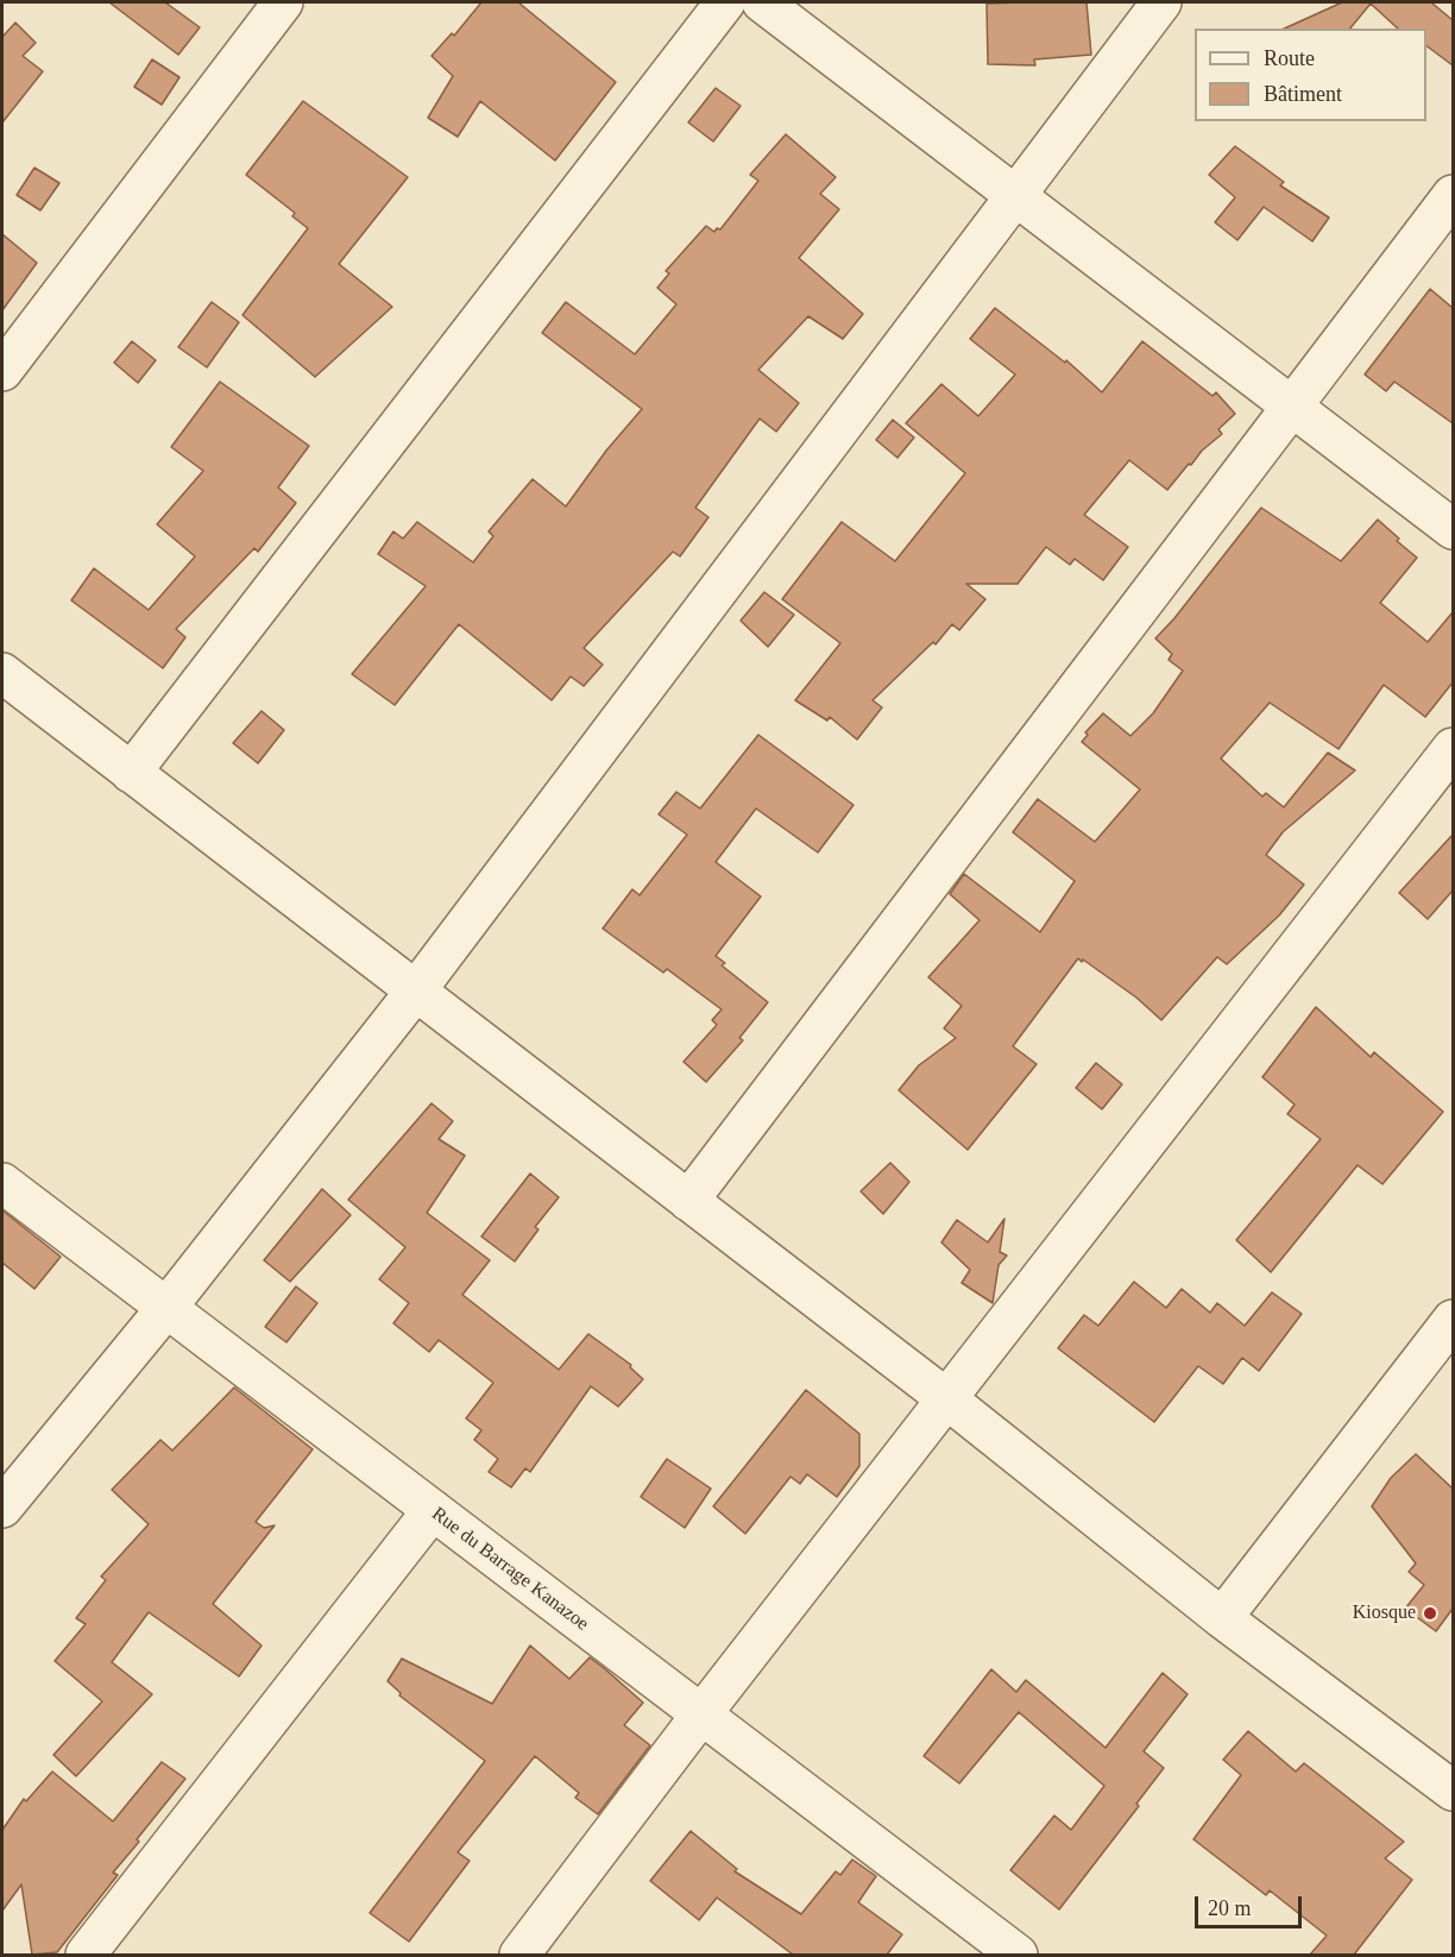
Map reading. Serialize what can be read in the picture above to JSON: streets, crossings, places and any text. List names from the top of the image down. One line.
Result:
{"streets":{"street":["Rue du Barrage Kanazoe"]},"places":["Kiosque"],"legend":["Route","Bâtiment"],"scale_bar":"20 m"}
